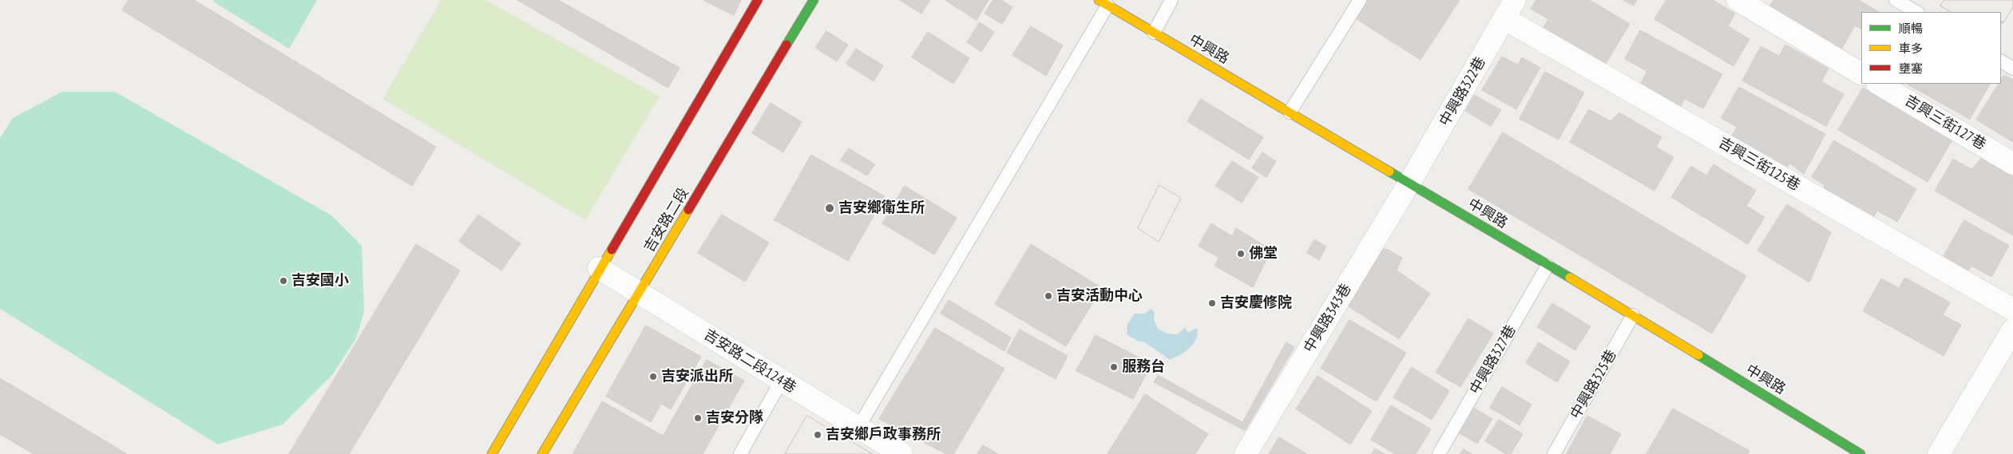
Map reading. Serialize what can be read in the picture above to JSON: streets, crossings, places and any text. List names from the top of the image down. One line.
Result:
{"streets":{"main road":["中興路","吉安路二段"],"street":["中興路322巷","吉興三街127巷","吉興三街125巷","中興路343巷","吉安路二段124巷"],"lane":["中興路327巷","中興路325巷"]},"crossings":[["中興路","中興路322巷"],["中興路","中興路343巷"],["中興路","中興路327巷"],["中興路","中興路325巷"],["中興路322巷","吉興三街125巷"],["中興路322巷","中興路343巷"],["吉安路二段","吉安路二段124巷"]],"places":["吉安鄉衛生所","佛堂","吉安國小","吉安活動中心","吉安慶修院","服務台","吉安派出所","吉安分隊","吉安鄉戶政事務所"],"legend":["順暢","車多","壅塞"]}
